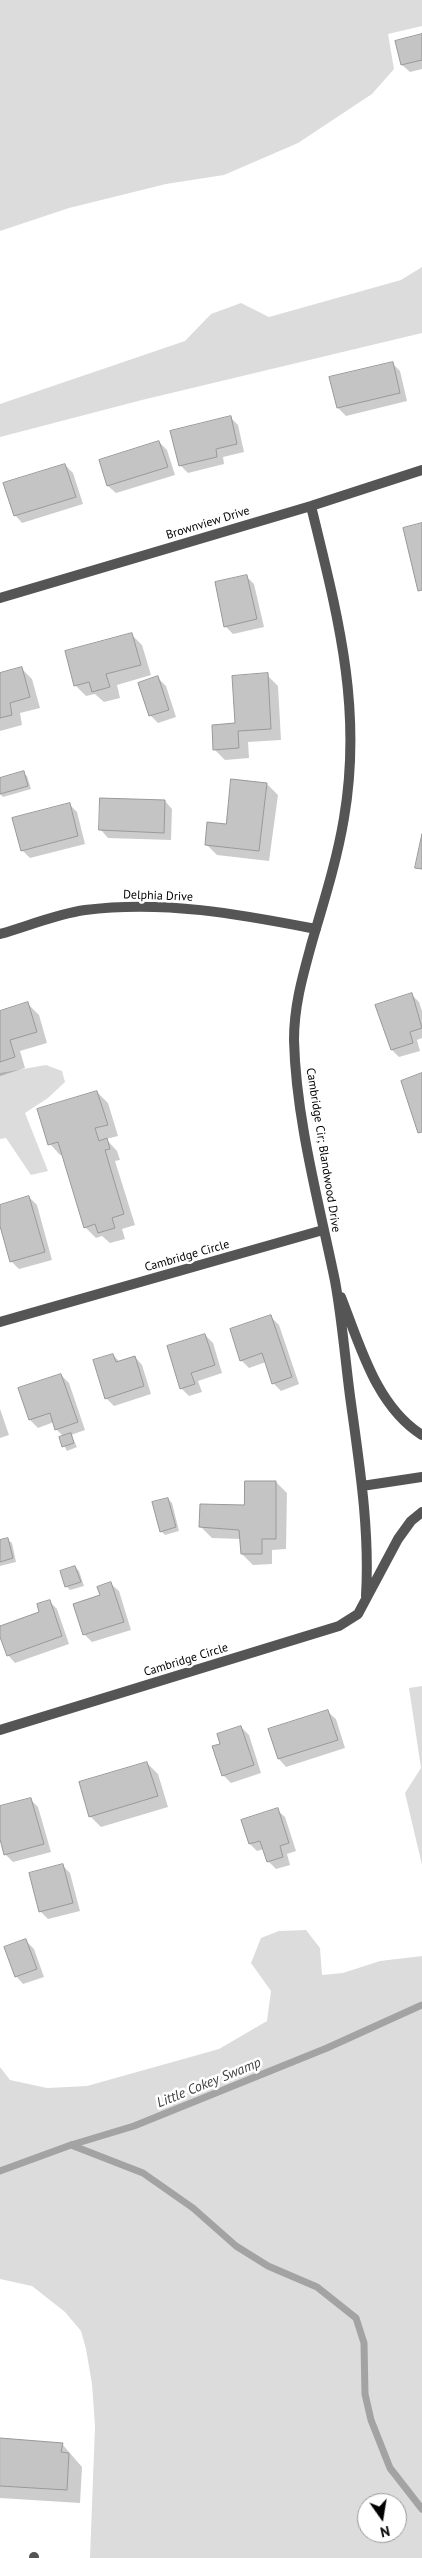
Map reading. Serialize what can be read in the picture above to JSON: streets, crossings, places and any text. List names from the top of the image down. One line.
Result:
{"streets":{"street":["Brownview Drive","Delphia Drive","Cambridge Cir; Blandwood Drive","Cambridge Circle"]},"crossings":[["Brownview Drive","Cambridge Cir; Blandwood Drive"],["Delphia Drive","Cambridge Cir; Blandwood Drive"],["Cambridge Cir; Blandwood Drive","Cambridge Circle"]],"water":["Little Cokey Swamp"],"north":"bottom"}
